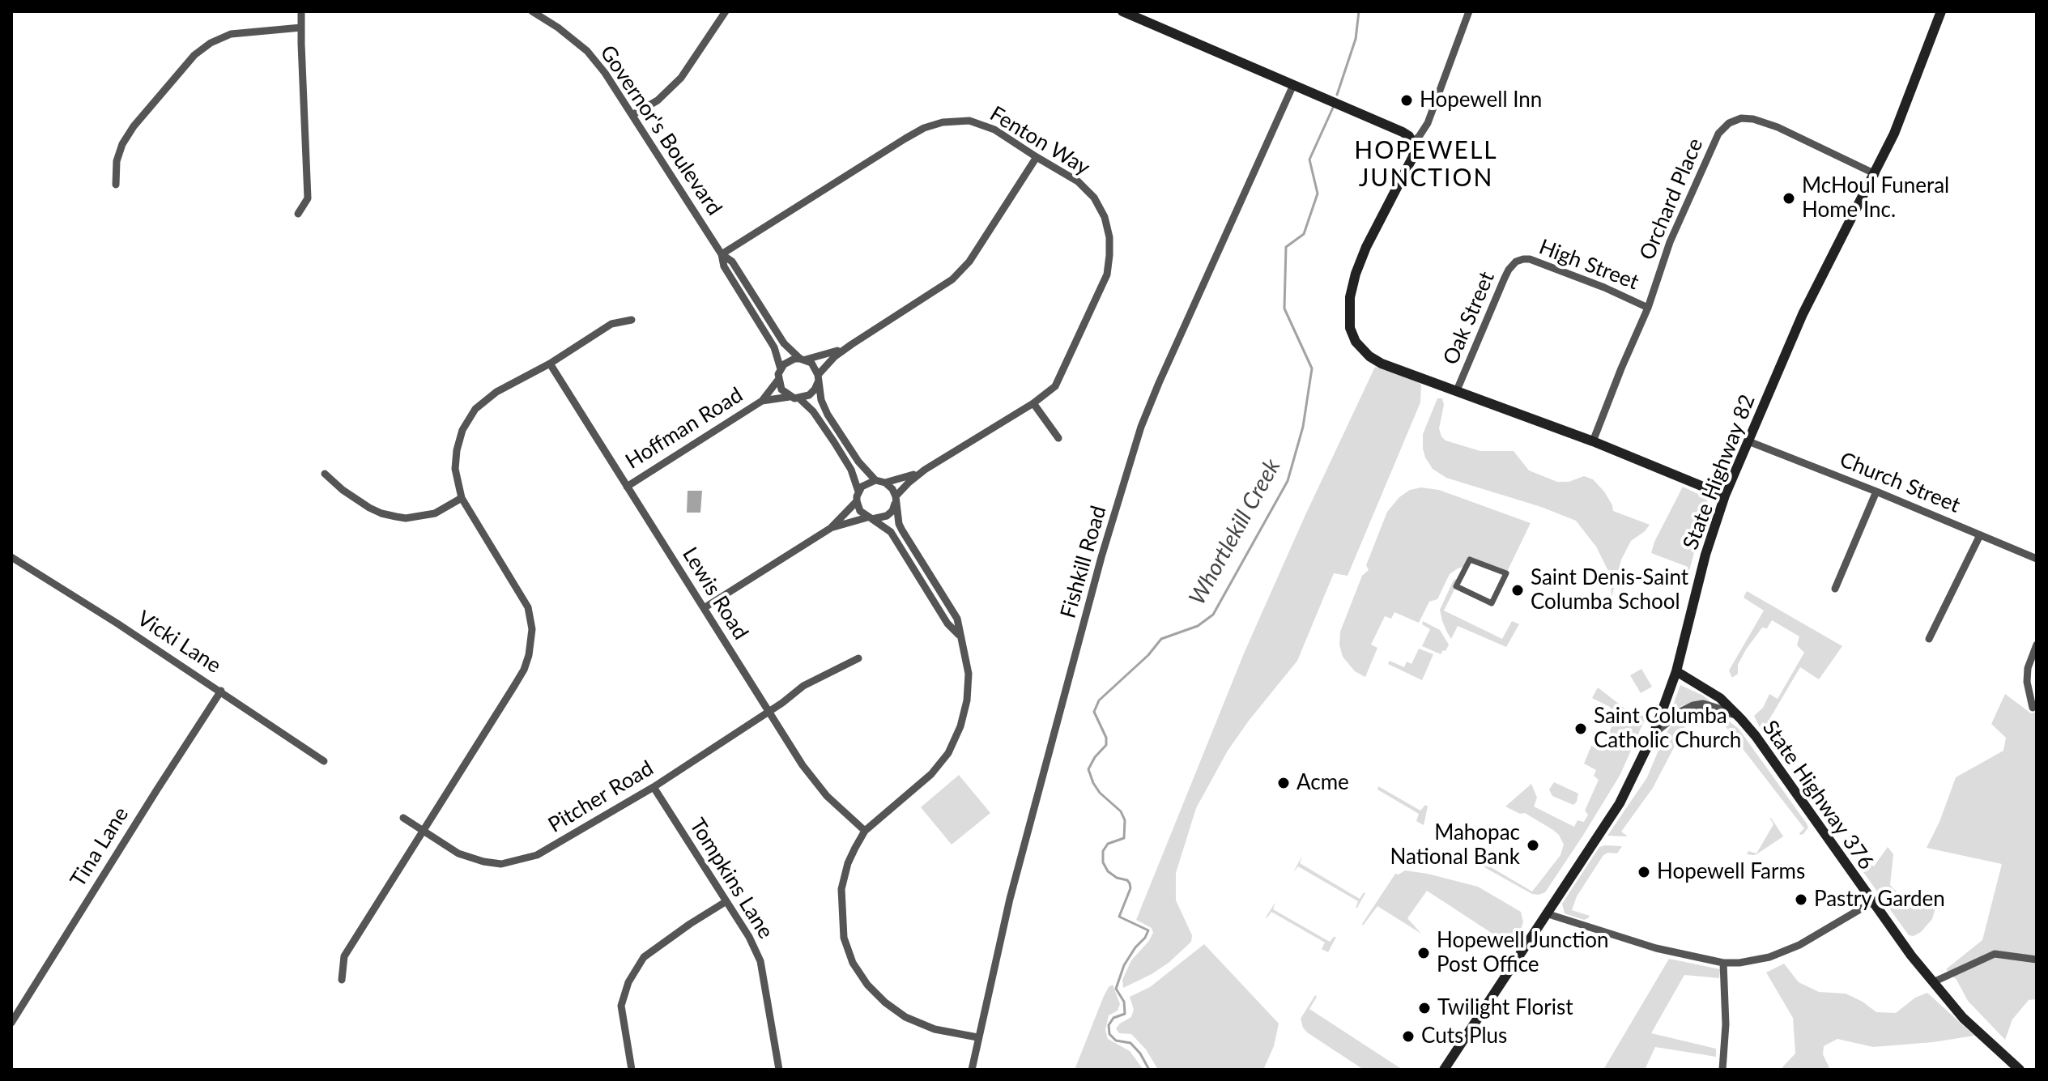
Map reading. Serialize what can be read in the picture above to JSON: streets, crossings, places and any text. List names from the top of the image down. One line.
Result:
{"streets":{"main road":["State Highway 82","State Highway 376"],"street":["Governor's Boulevard","Fenton Way","Orchard Place","High Street","Oak Street","Hoffman Road","Church Street","Fishkill Road","Lewis Road","Vicki Lane","Pitcher Road","Tina Lane","Tompkins Lane"]},"crossings":[["Governor's Boulevard","Fenton Way"],["Governor's Boulevard","Hoffman Road"],["Orchard Place","High Street"],["Orchard Place","State Highway 82"],["High Street","Oak Street"],["Hoffman Road","Lewis Road"],["State Highway 82","Church Street"],["State Highway 82","State Highway 376"],["Lewis Road","Pitcher Road"],["Vicki Lane","Tina Lane"],["Pitcher Road","Tompkins Lane"]],"districts":["HOPEWELL JUNCTION"],"water":["Whortlekill Creek"],"places":["Hopewell Inn","McHoul Funeral Home Inc.","Saint Denis-Saint Columba School","Saint Columba Catholic Church","Acme","Mahopac National Bank","Hopewell Farms","Pastry Garden","Hopewell Junction Post Office","Twilight Florist","Cuts Plus"]}
